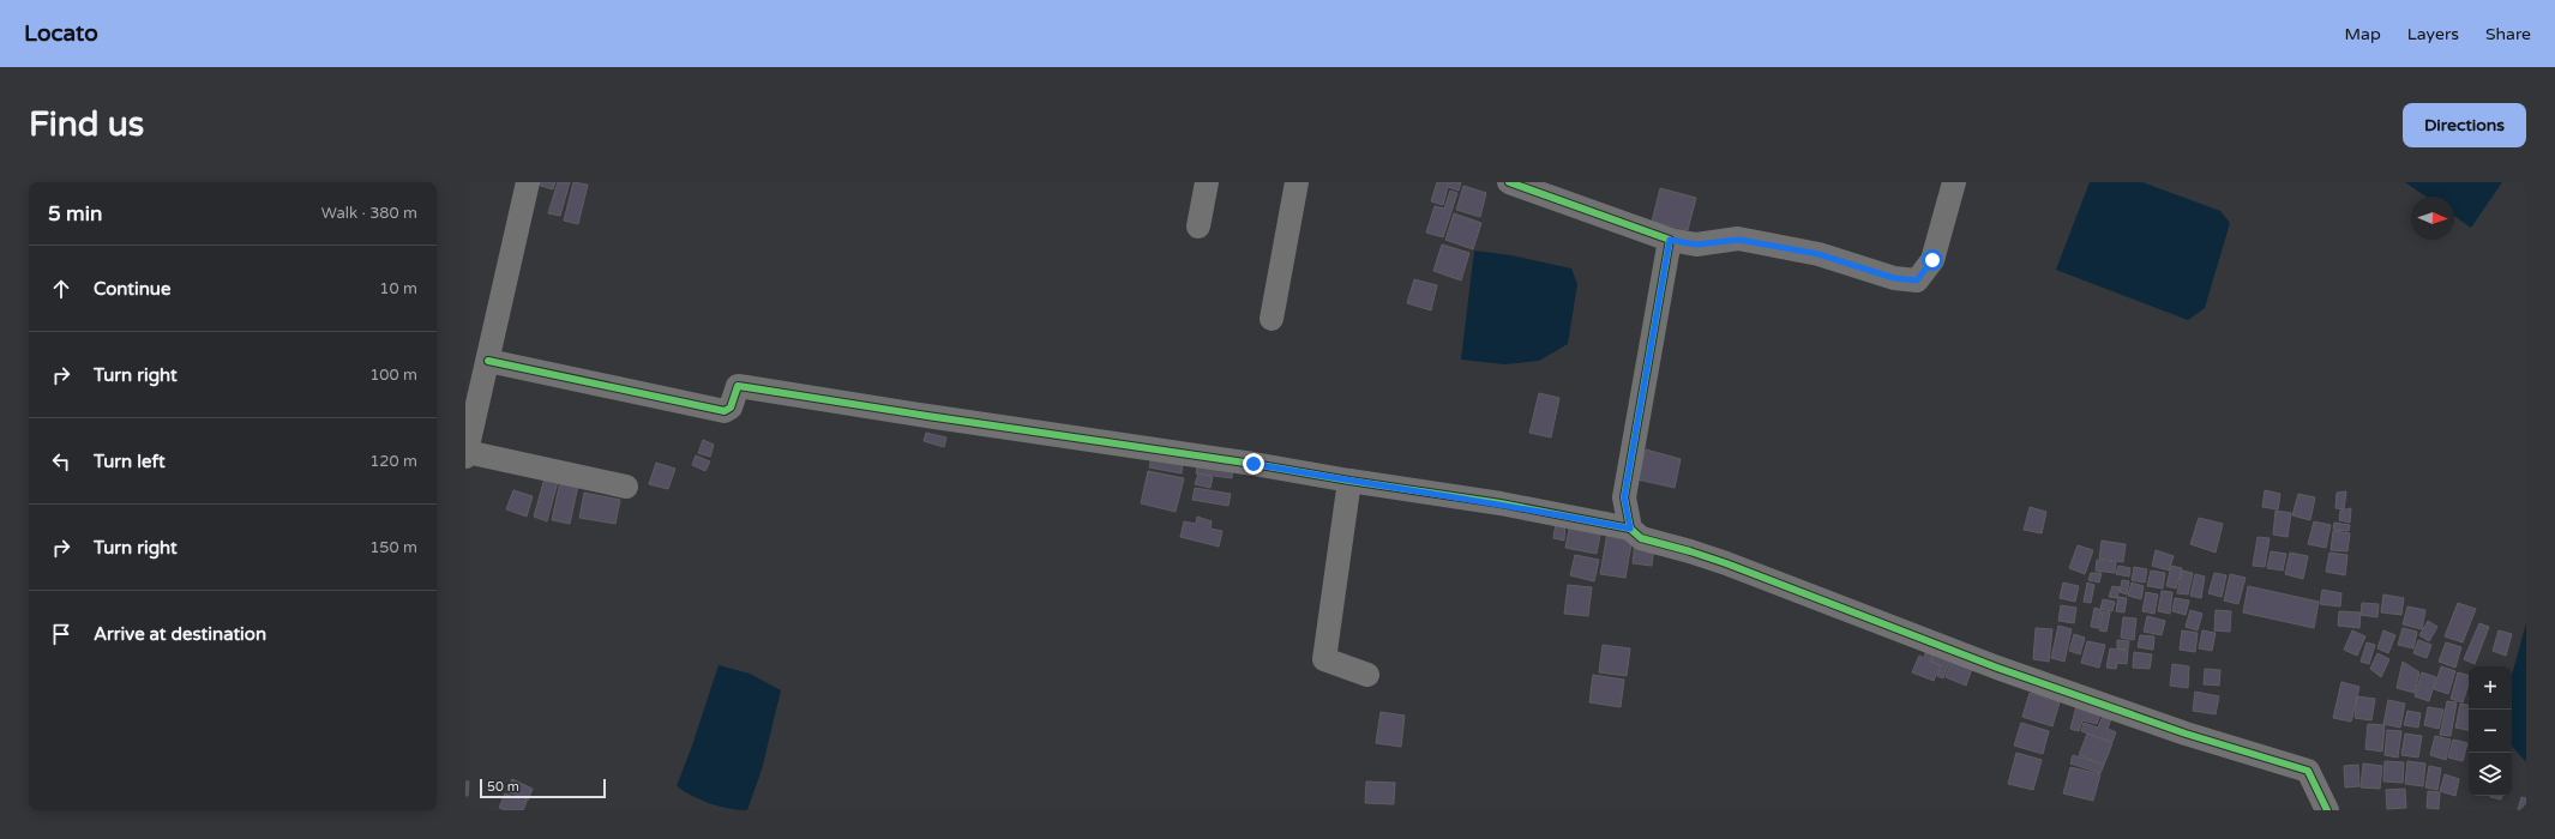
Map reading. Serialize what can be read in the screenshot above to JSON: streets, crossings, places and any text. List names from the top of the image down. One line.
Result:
{"scale_bar":"50 m","north":"right","page":{"header":"Locato","nav":["Map","Layers","Share"],"buttons":"Directions","title":"Find us","heading":["5 min","Walk · 380 m"],"list":[["Continue","10 m"],["Turn right","100 m"],["Turn left","120 m"],["Turn right","150 m"],"Arrive at destination"],"map_buttons":["+","−"],"scale":"50 m"}}
